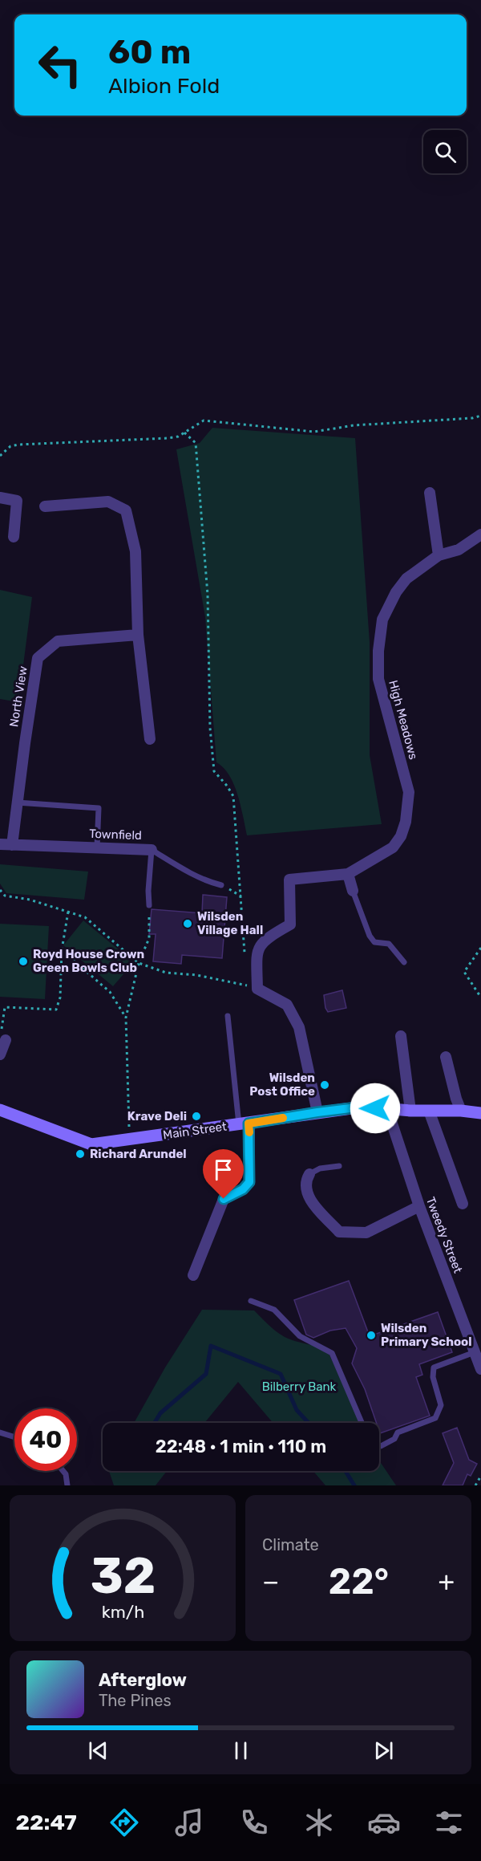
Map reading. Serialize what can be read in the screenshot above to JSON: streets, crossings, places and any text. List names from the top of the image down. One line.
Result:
{"streets":{"street":["North View","High Meadows","Townfield","Main Street","Tweedy Street"]},"crossings":[["North View","Townfield"],["Main Street","Tweedy Street"]],"parks":["Bilberry Bank"],"places":["Wilsden Village Hall","Royd House Crown Green Bowls Club","Wilsden Post Office","Krave Deli","Richard Arundel","Wilsden Primary School"],"page":{"turn":["60 m","Albion Fold"],"limit":"40","trip":"22:48 · 1 min · 110 m","tile":"Climate","heat":["−","22°","+"],"song":["Afterglow","The Pines"],"tabs":"22:47","gauge":["32","km/h"]}}
